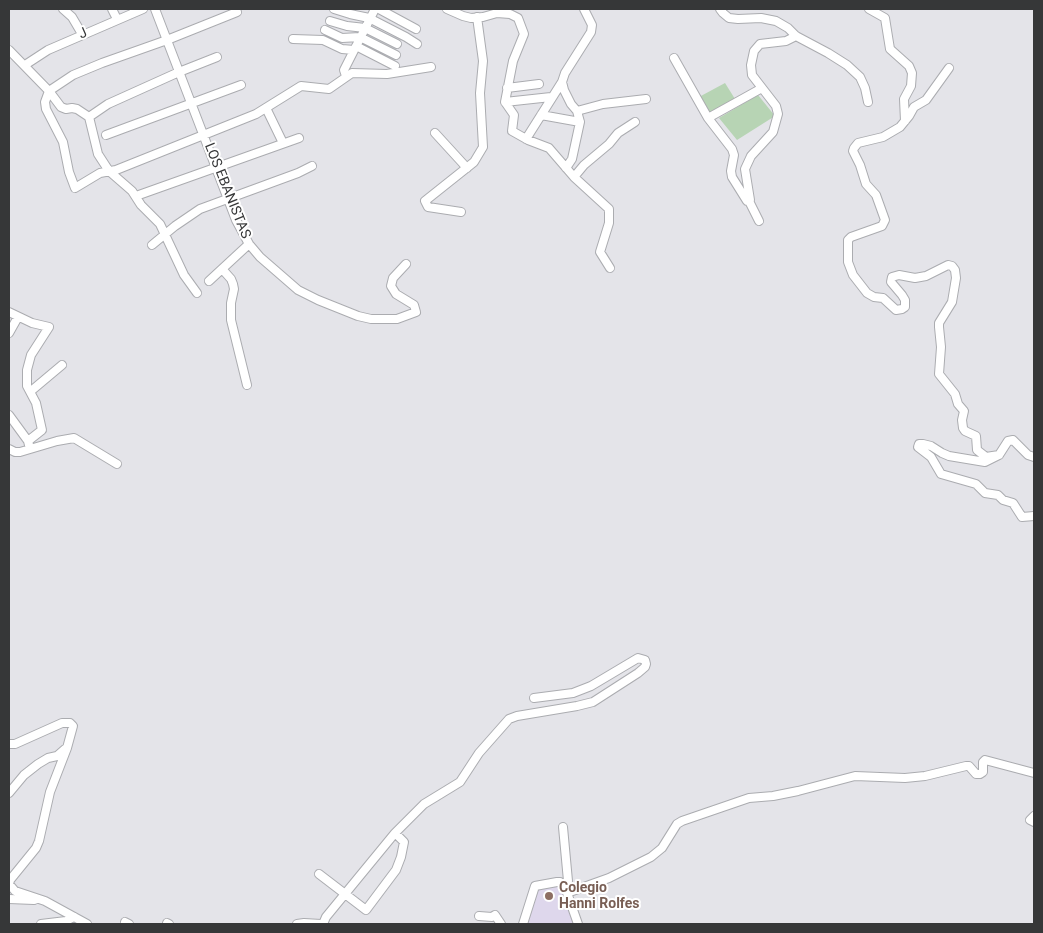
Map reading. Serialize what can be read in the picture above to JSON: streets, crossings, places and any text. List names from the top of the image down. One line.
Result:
{"streets":{"street":["J","LOS EBANISTAS"]},"places":["Colegio Hanni Rolfes"]}
